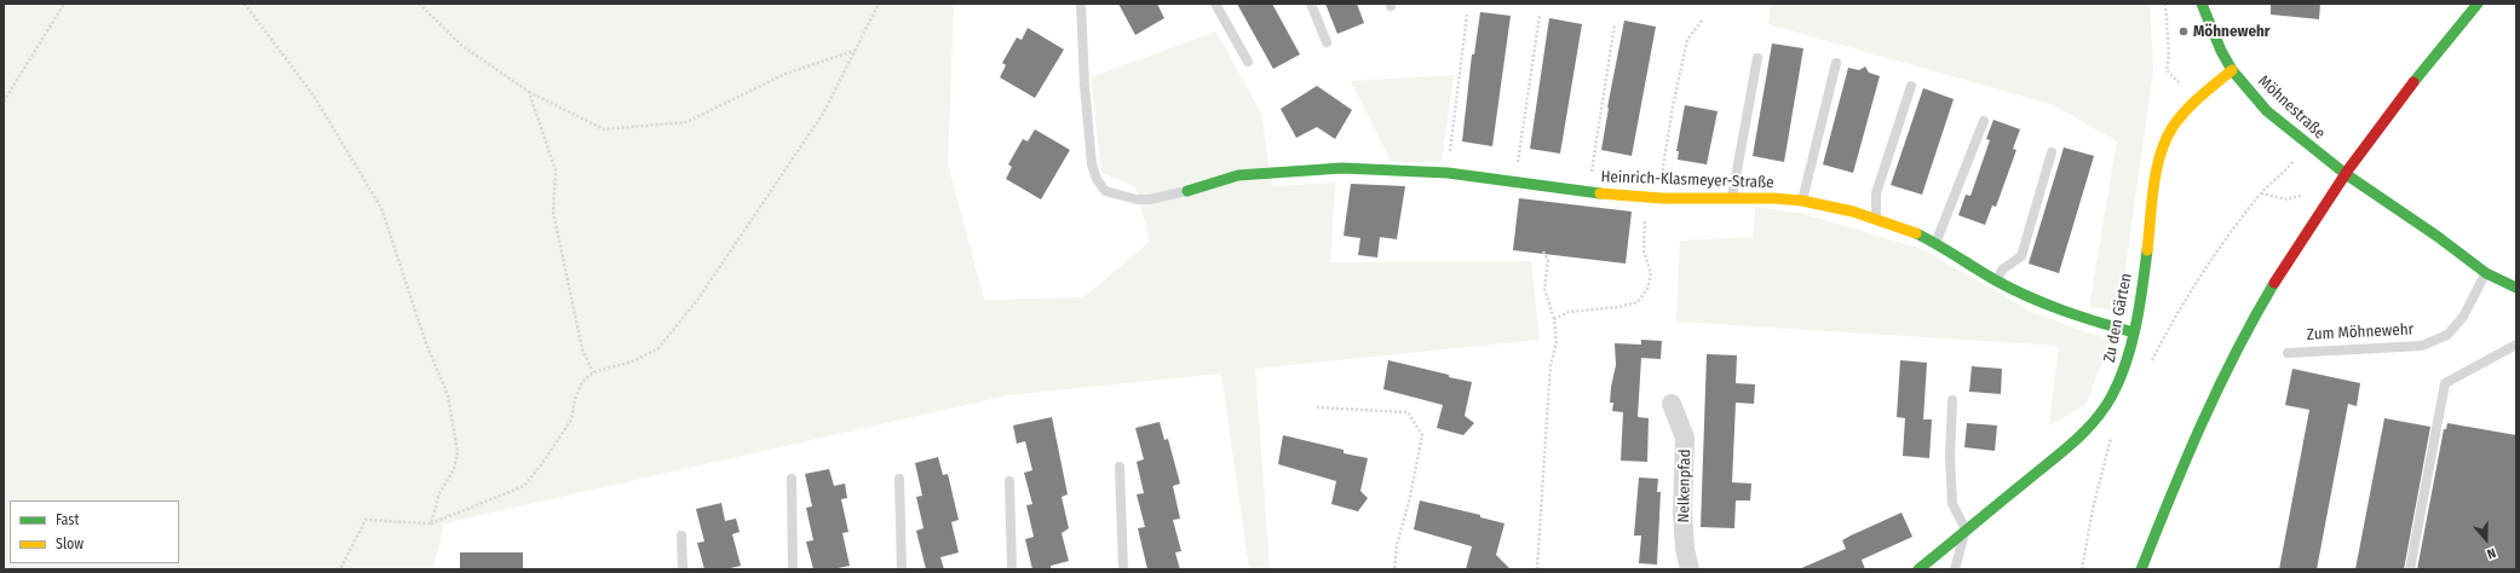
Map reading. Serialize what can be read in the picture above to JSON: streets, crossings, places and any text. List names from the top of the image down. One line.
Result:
{"streets":{"street":["Möhnestraße","Heinrich-Klasmeyer-Straße","Zu den Gärten","Nelkenpfad"],"lane":["Zum Möhnewehr"]},"crossings":[["Möhnestraße","Zu den Gärten"],["Heinrich-Klasmeyer-Straße","Zu den Gärten"]],"places":["Möhnewehr"],"legend":["Fast","Slow"],"north":"bottom"}
